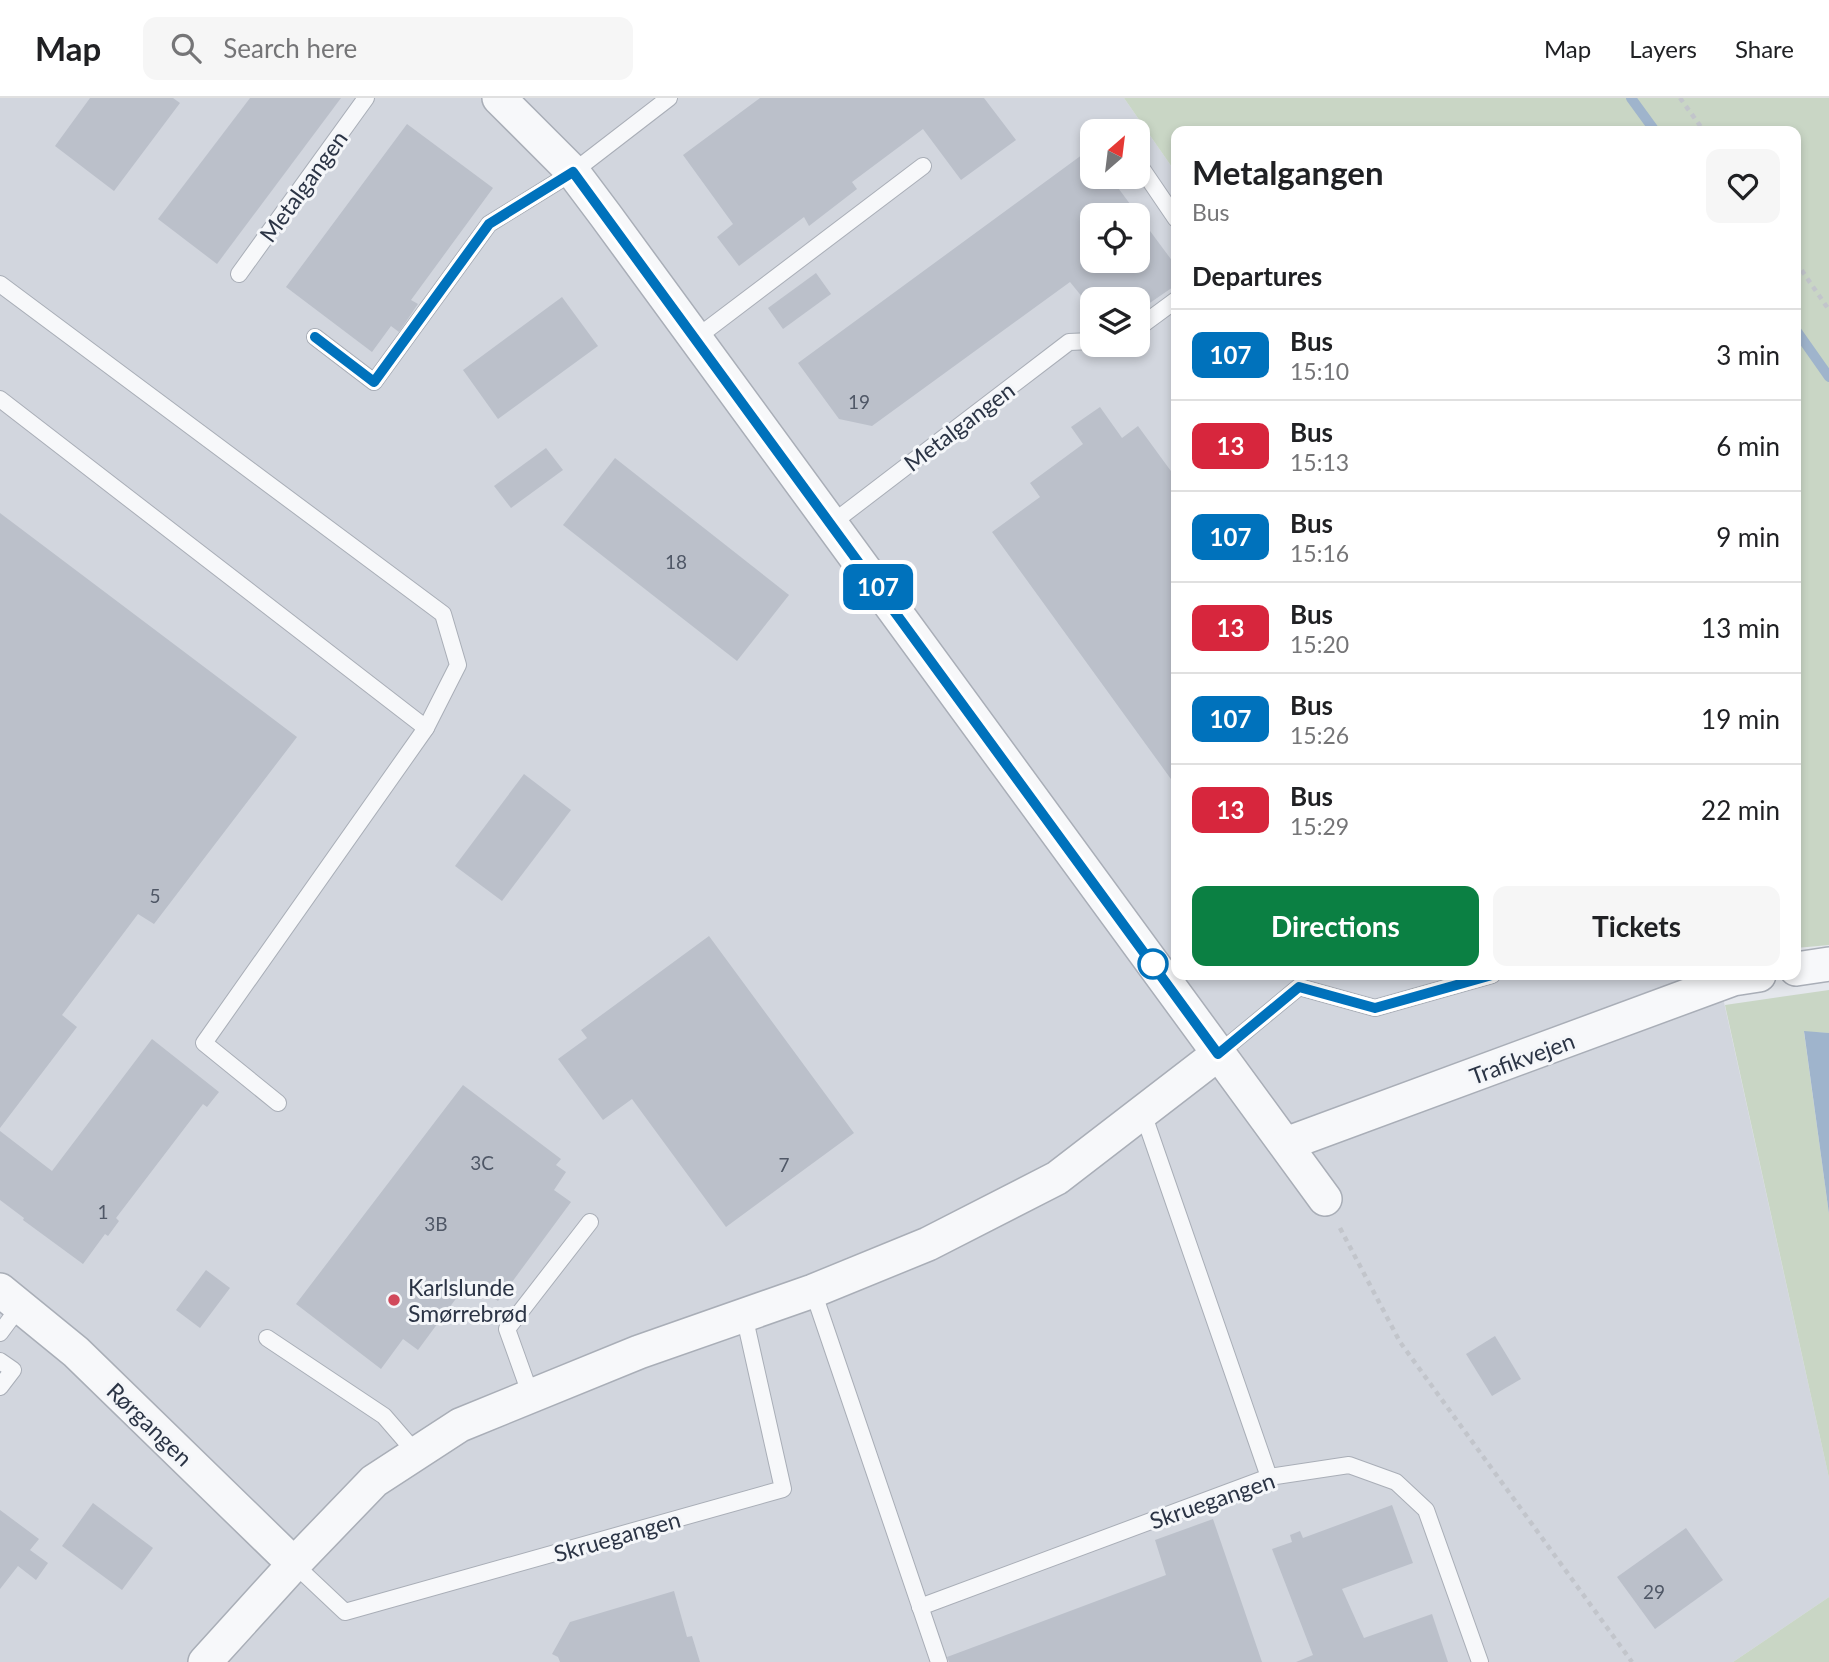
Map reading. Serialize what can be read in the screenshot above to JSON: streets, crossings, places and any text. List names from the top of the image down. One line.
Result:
{"streets":{"street":["Trafikvejen","Rørgangen"],"lane":["Metalgangen","Skruegangen"]},"crossings":[["Rørgangen","Skruegangen"]],"places":["Karlslunde Smørrebrød"],"lines":["bus line 107"],"house_numbers":["19","18","5","3C","7","1","3B","29"],"north":"top right","page":{"header":"Map","search":"Search here","nav":["Map","Layers","Share"],"on_map":"107","heading":[["Metalgangen","Bus"],"Departures"],"list":[{"mark":"107","name":"Bus","note":"15:10","value":"3 min"},{"mark":"13","name":"Bus","note":"15:13","value":"6 min"},{"mark":"107","name":"Bus","note":"15:16","value":"9 min"},{"mark":"13","name":"Bus","note":"15:20","value":"13 min"},{"mark":"107","name":"Bus","note":"15:26","value":"19 min"},{"mark":"13","name":"Bus","note":"15:29","value":"22 min"}],"buttons":["Directions","Tickets"]}}
